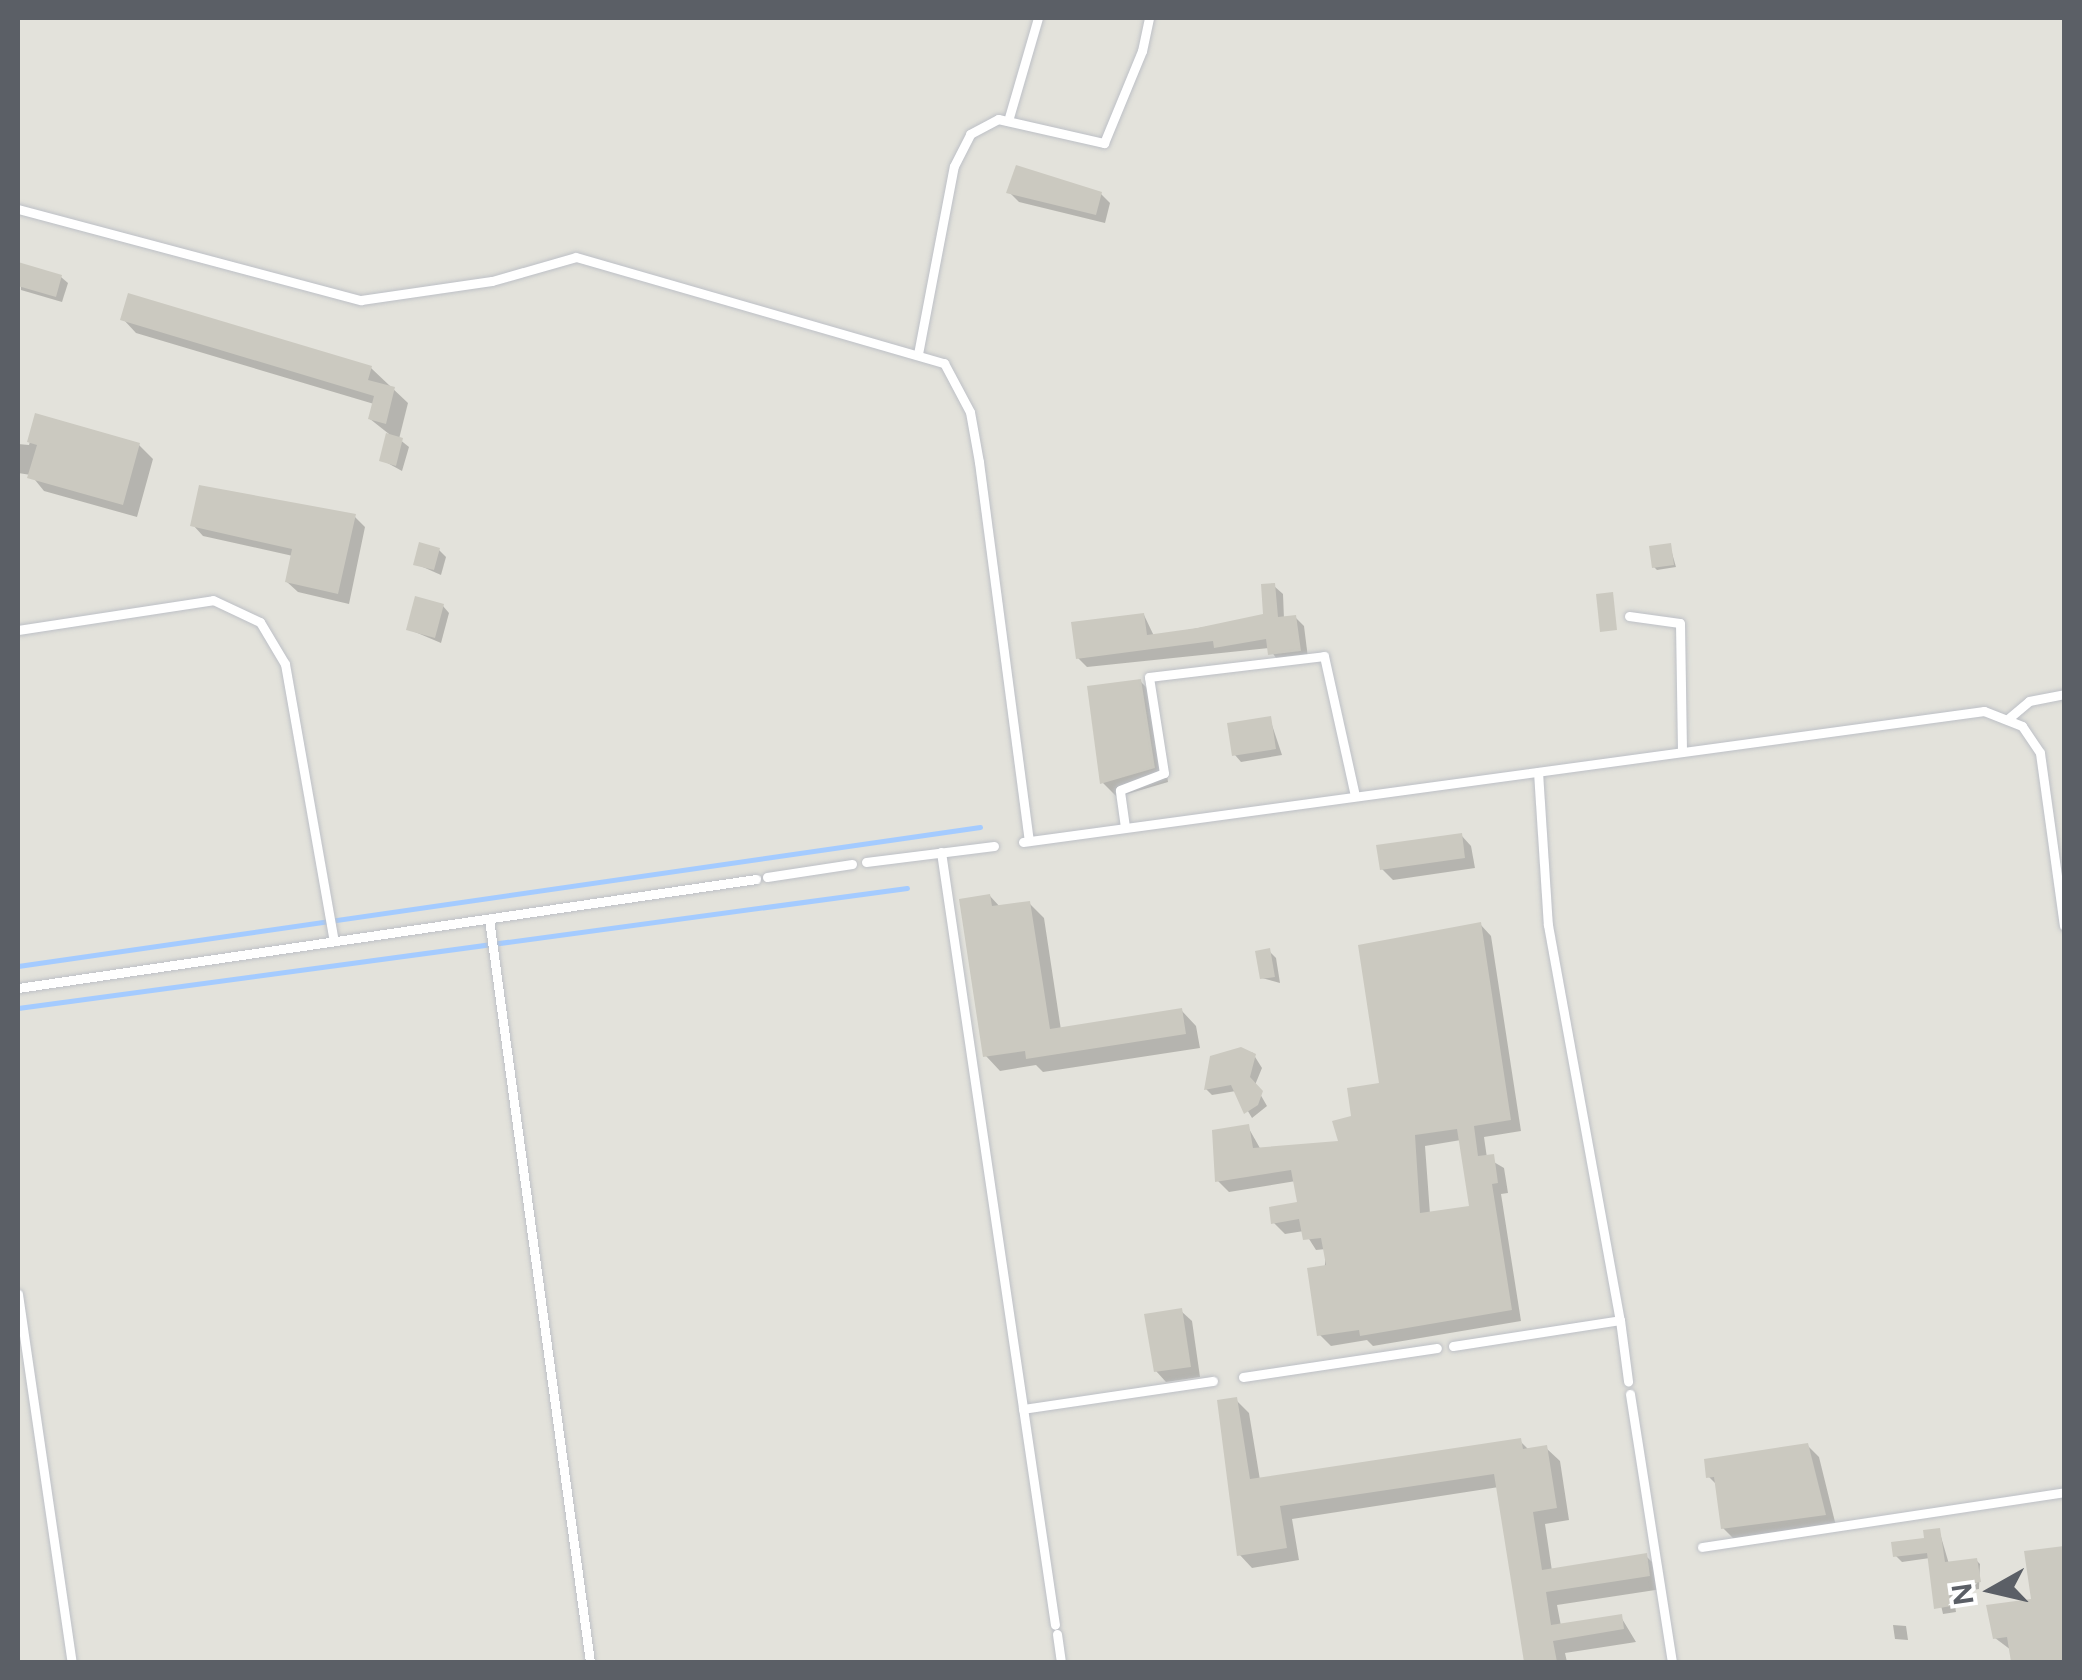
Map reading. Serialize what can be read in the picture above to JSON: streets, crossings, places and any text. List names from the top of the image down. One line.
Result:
{"north":"left"}
